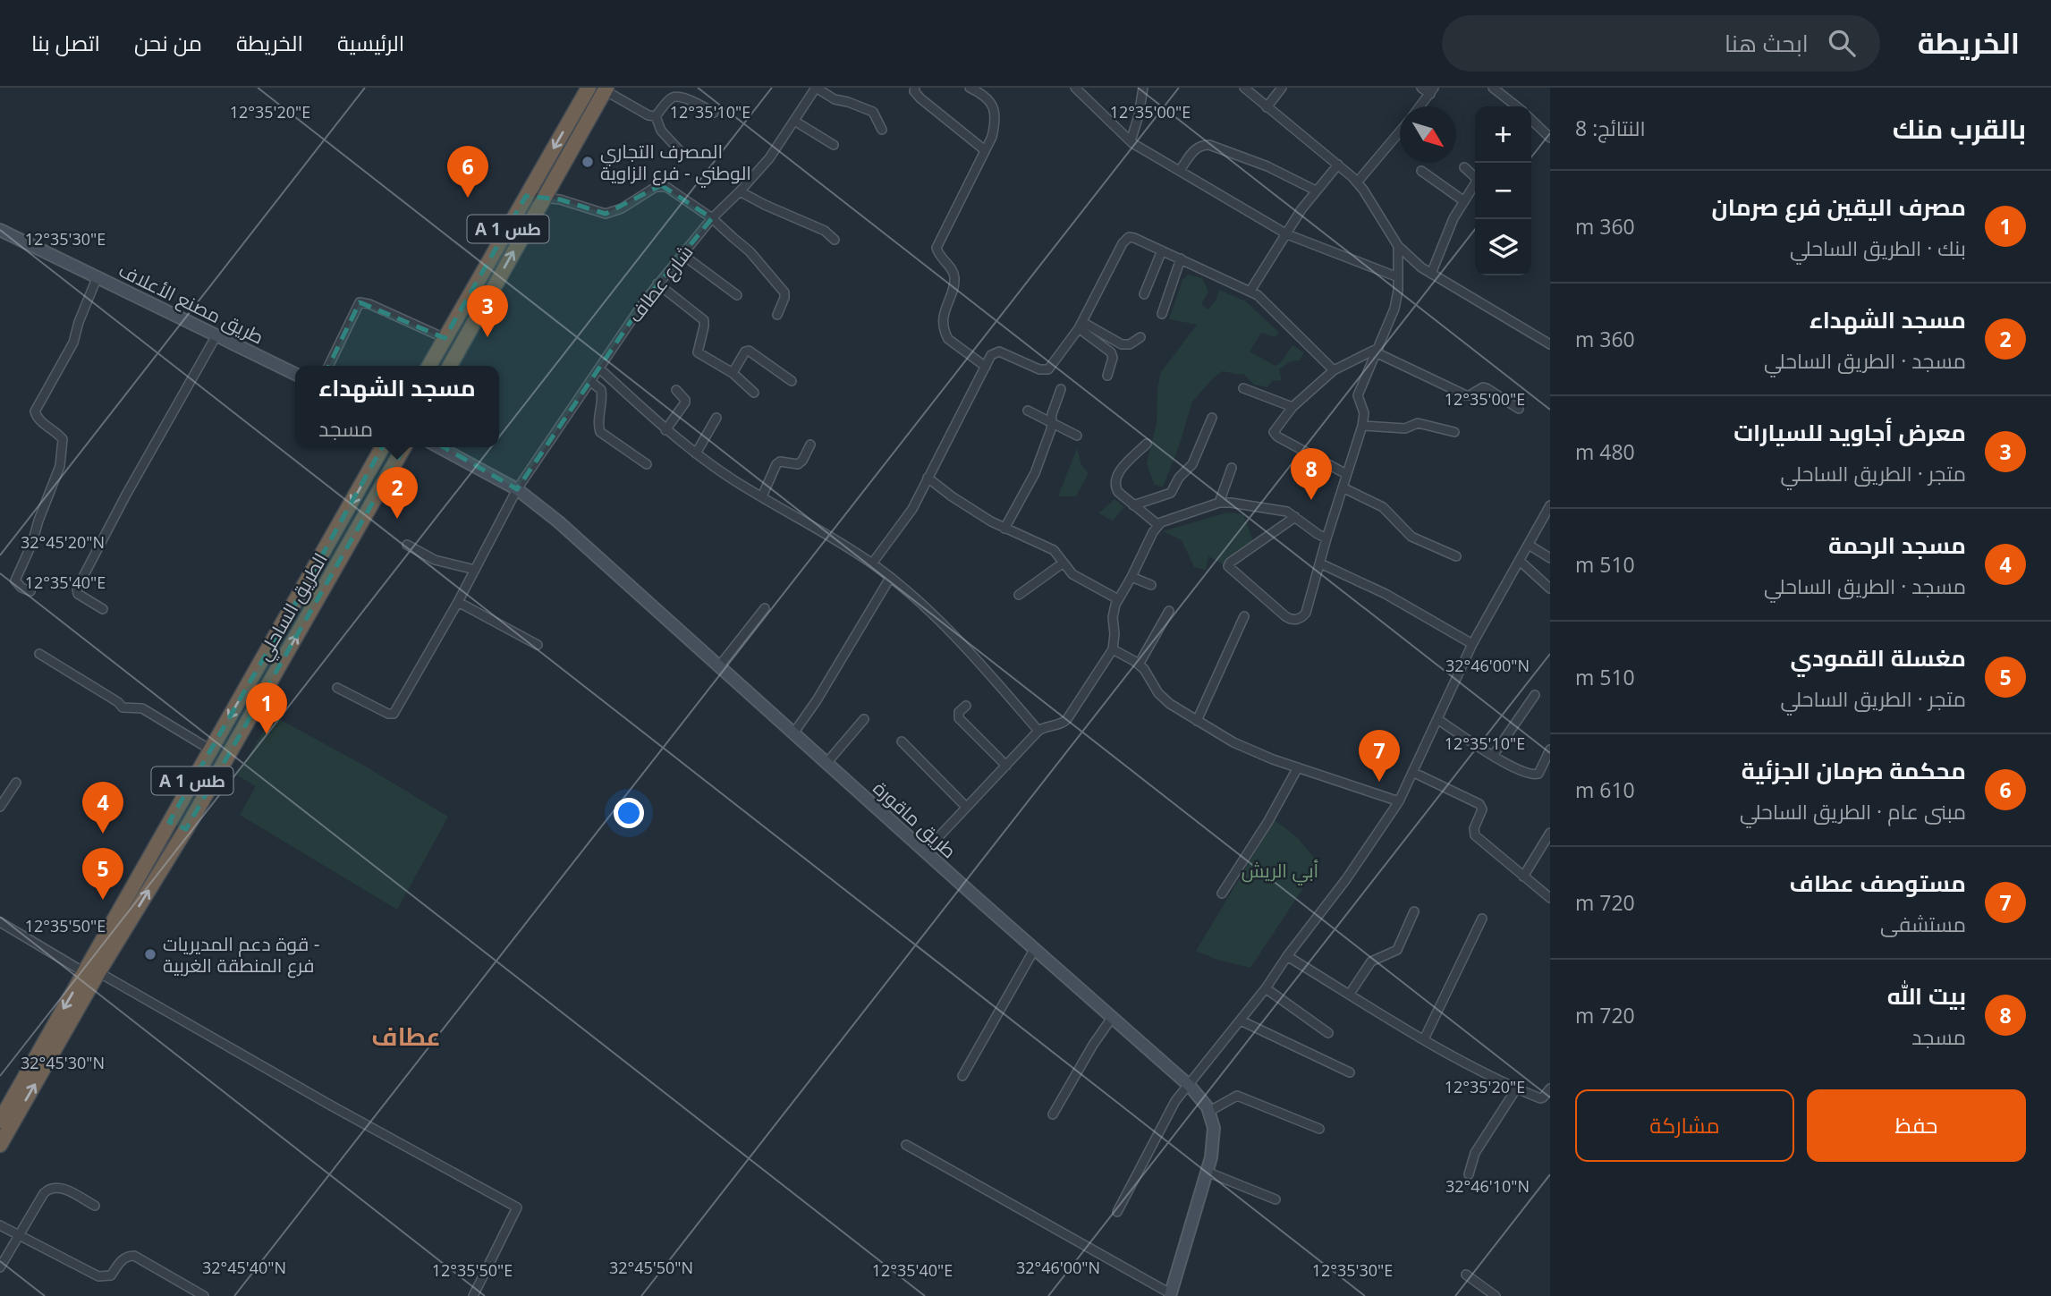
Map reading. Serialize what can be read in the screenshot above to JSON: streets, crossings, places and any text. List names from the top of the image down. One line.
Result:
{"streets":{"highway":["A 1 طس","الطريق الساحلي"],"street":["شارع عطاف","طريق مصنع الأعلاف","طريق ماقورة"]},"crossings":[["شارع عطاف","طريق ماقورة"]],"districts":["عطاف"],"parks":["أبي الريش"],"places":["المصرف التجاري الوطني - فرع الزاوية","قوة دعم المديريات - فرع المنطقة الغربية"],"north":"bottom right","page":{"header":"الخريطة","search":"ابحث هنا","nav":["الرئيسية","الخريطة","من نحن","اتصل بنا"],"heading":["بالقرب منك","النتائج: 8"],"map_buttons":["+","−"],"pins":["6","3","8","2","1","7","4","5"],"list":[{"mark":"1","name":"مصرف اليقين فرع صرمان","note":"بنك · الطريق الساحلي","value":"360 m"},{"mark":"2","name":"مسجد الشهداء","note":"مسجد · الطريق الساحلي","value":"360 m"},{"mark":"3","name":"معرض أجاويد للسيارات","note":"متجر · الطريق الساحلي","value":"480 m"},{"mark":"4","name":"مسجد الرحمة","note":"مسجد · الطريق الساحلي","value":"510 m"},{"mark":"5","name":"مغسلة القمودي","note":"متجر · الطريق الساحلي","value":"510 m"},{"mark":"6","name":"محكمة صرمان الجزئية","note":"مبنى عام · الطريق الساحلي","value":"610 m"},{"mark":"7","name":"مستوصف عطاف","note":"مستشفى","value":"720 m"},{"mark":"8","name":"بيت الله","note":"مسجد","value":"720 m"}],"popup":["مسجد الشهداء","مسجد"],"buttons":["حفظ","مشاركة"]},"coordinates":["12°35'20\"E","12°35'10\"E","12°35'00\"E","12°35'30\"E","32°45'20\"N","12°35'40\"E","32°46'00\"N","12°35'50\"E","32°45'30\"N","32°46'10\"N","32°45'40\"N","32°45'50\"N"]}
